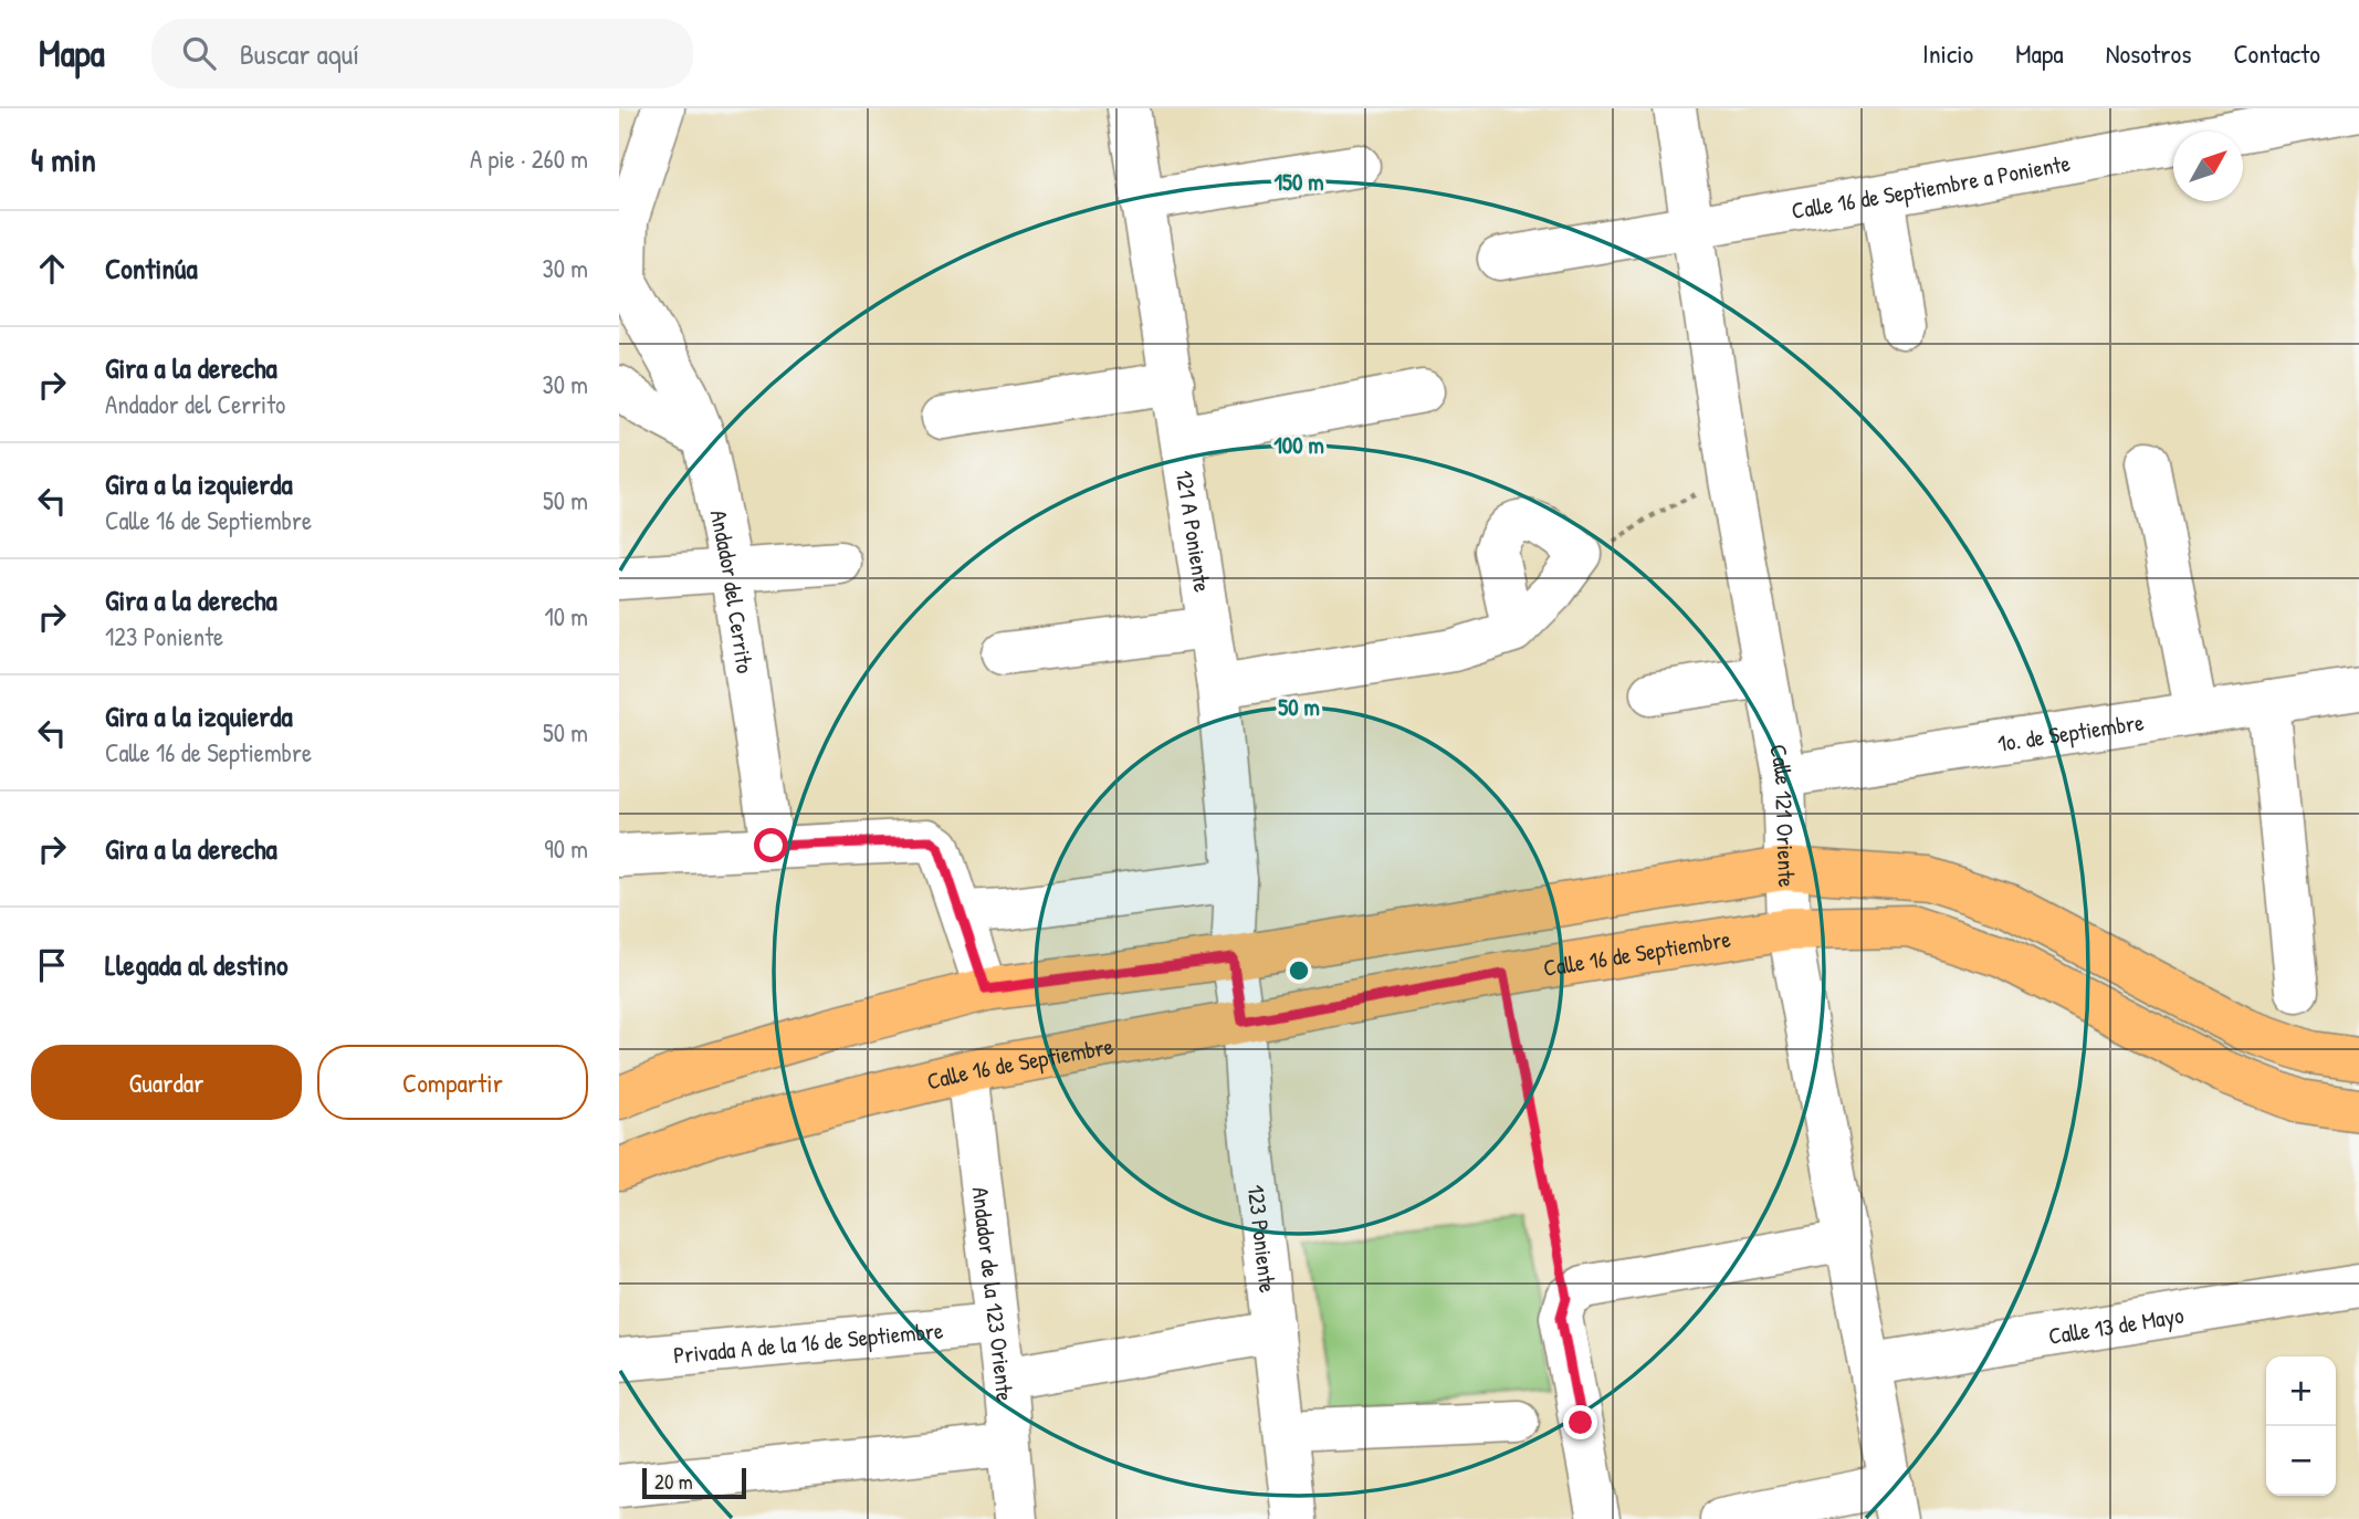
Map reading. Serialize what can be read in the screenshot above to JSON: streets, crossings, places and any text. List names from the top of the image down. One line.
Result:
{"streets":{"main road":["Calle 16 de Septiembre"],"street":["Calle 16 de Septiembre a Poniente","121 A Poniente","Andador del Cerrito","1o. de Septiembre","Calle 121 Oriente","123 Poniente","Andador de la 123 Oriente","Calle 13 de Mayo","Privada A de la 16 de Septiembre"]},"crossings":[["Calle 16 de Septiembre a Poniente","Calle 121 Oriente"],["121 A Poniente","123 Poniente"],["1o. de Septiembre","Calle 121 Oriente"],["Calle 121 Oriente","Calle 16 de Septiembre"],["Calle 121 Oriente","Calle 13 de Mayo"],["Calle 16 de Septiembre","123 Poniente"],["Calle 16 de Septiembre","Andador de la 123 Oriente"],["Andador de la 123 Oriente","Privada A de la 16 de Septiembre"]],"scale_bar":"20 m","north":"top right","page":{"header":"Mapa","search":"Buscar aquí","nav":["Inicio","Mapa","Nosotros","Contacto"],"heading":["4 min","A pie · 260 m"],"list":[["Continúa","30 m"],["Gira a la derecha","Andador del Cerrito","30 m"],["Gira a la izquierda","Calle 16 de Septiembre","50 m"],["Gira a la derecha","123 Poniente","10 m"],["Gira a la izquierda","Calle 16 de Septiembre","50 m"],["Gira a la derecha","90 m"],"Llegada al destino"],"buttons":["Guardar","Compartir"],"map_buttons":["+","−"],"scale":"20 m"},"rings":["150 m","100 m","50 m"]}
